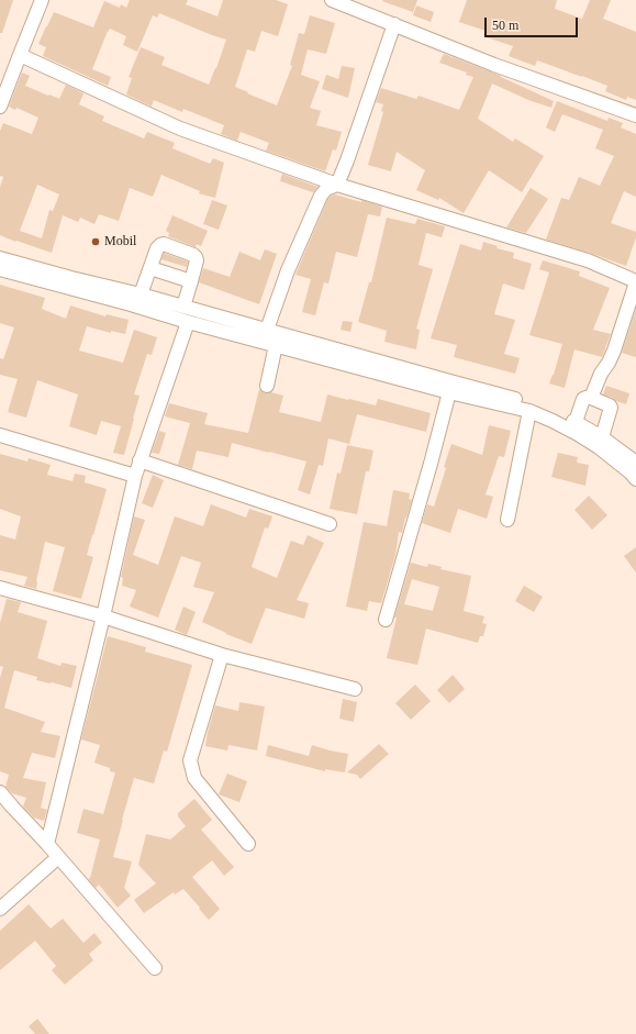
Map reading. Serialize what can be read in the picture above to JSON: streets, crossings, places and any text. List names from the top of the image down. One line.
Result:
{"places":["Mobil"],"scale_bar":"50 m"}
